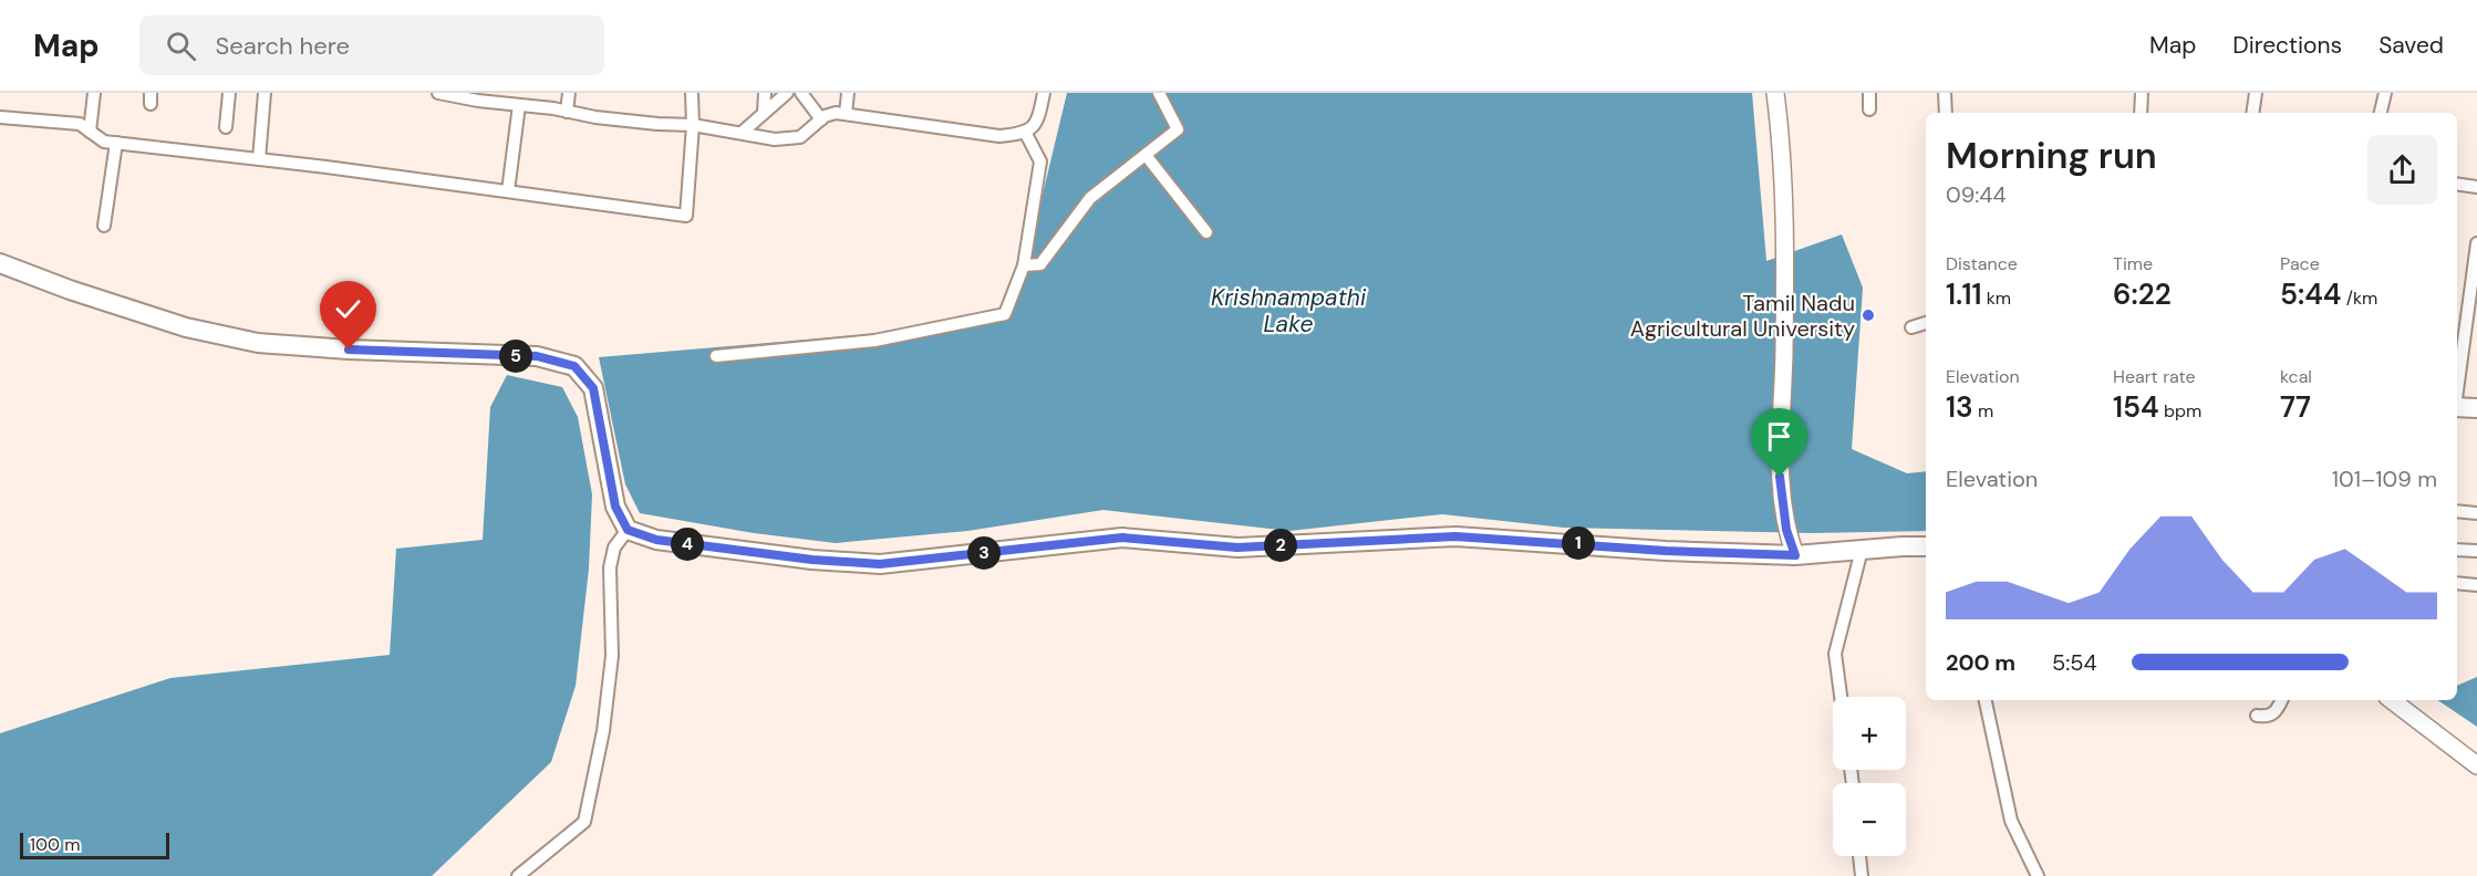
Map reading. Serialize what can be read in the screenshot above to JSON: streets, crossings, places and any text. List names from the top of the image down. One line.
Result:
{"water":["Krishnampathi Lake"],"places":["Tamil Nadu Agricultural University"],"scale_bar":"100 m","page":{"header":"Map","search":"Search here","nav":["Map","Directions","Saved"],"heading":["Morning run","09:44"],"stats":[["Distance","1.11 km"],["Time","6:22"],["Pace","5:44 /km"],["Elevation","13 m"],["Heart rate","154 bpm"],["kcal","77"]],"pins":["5","1","4","2","3"],"chart":["Elevation","101–109 m"],"list":[{"name":"200 m","note":"5:54"}],"map_buttons":["+","−"],"scale":"100 m"}}
